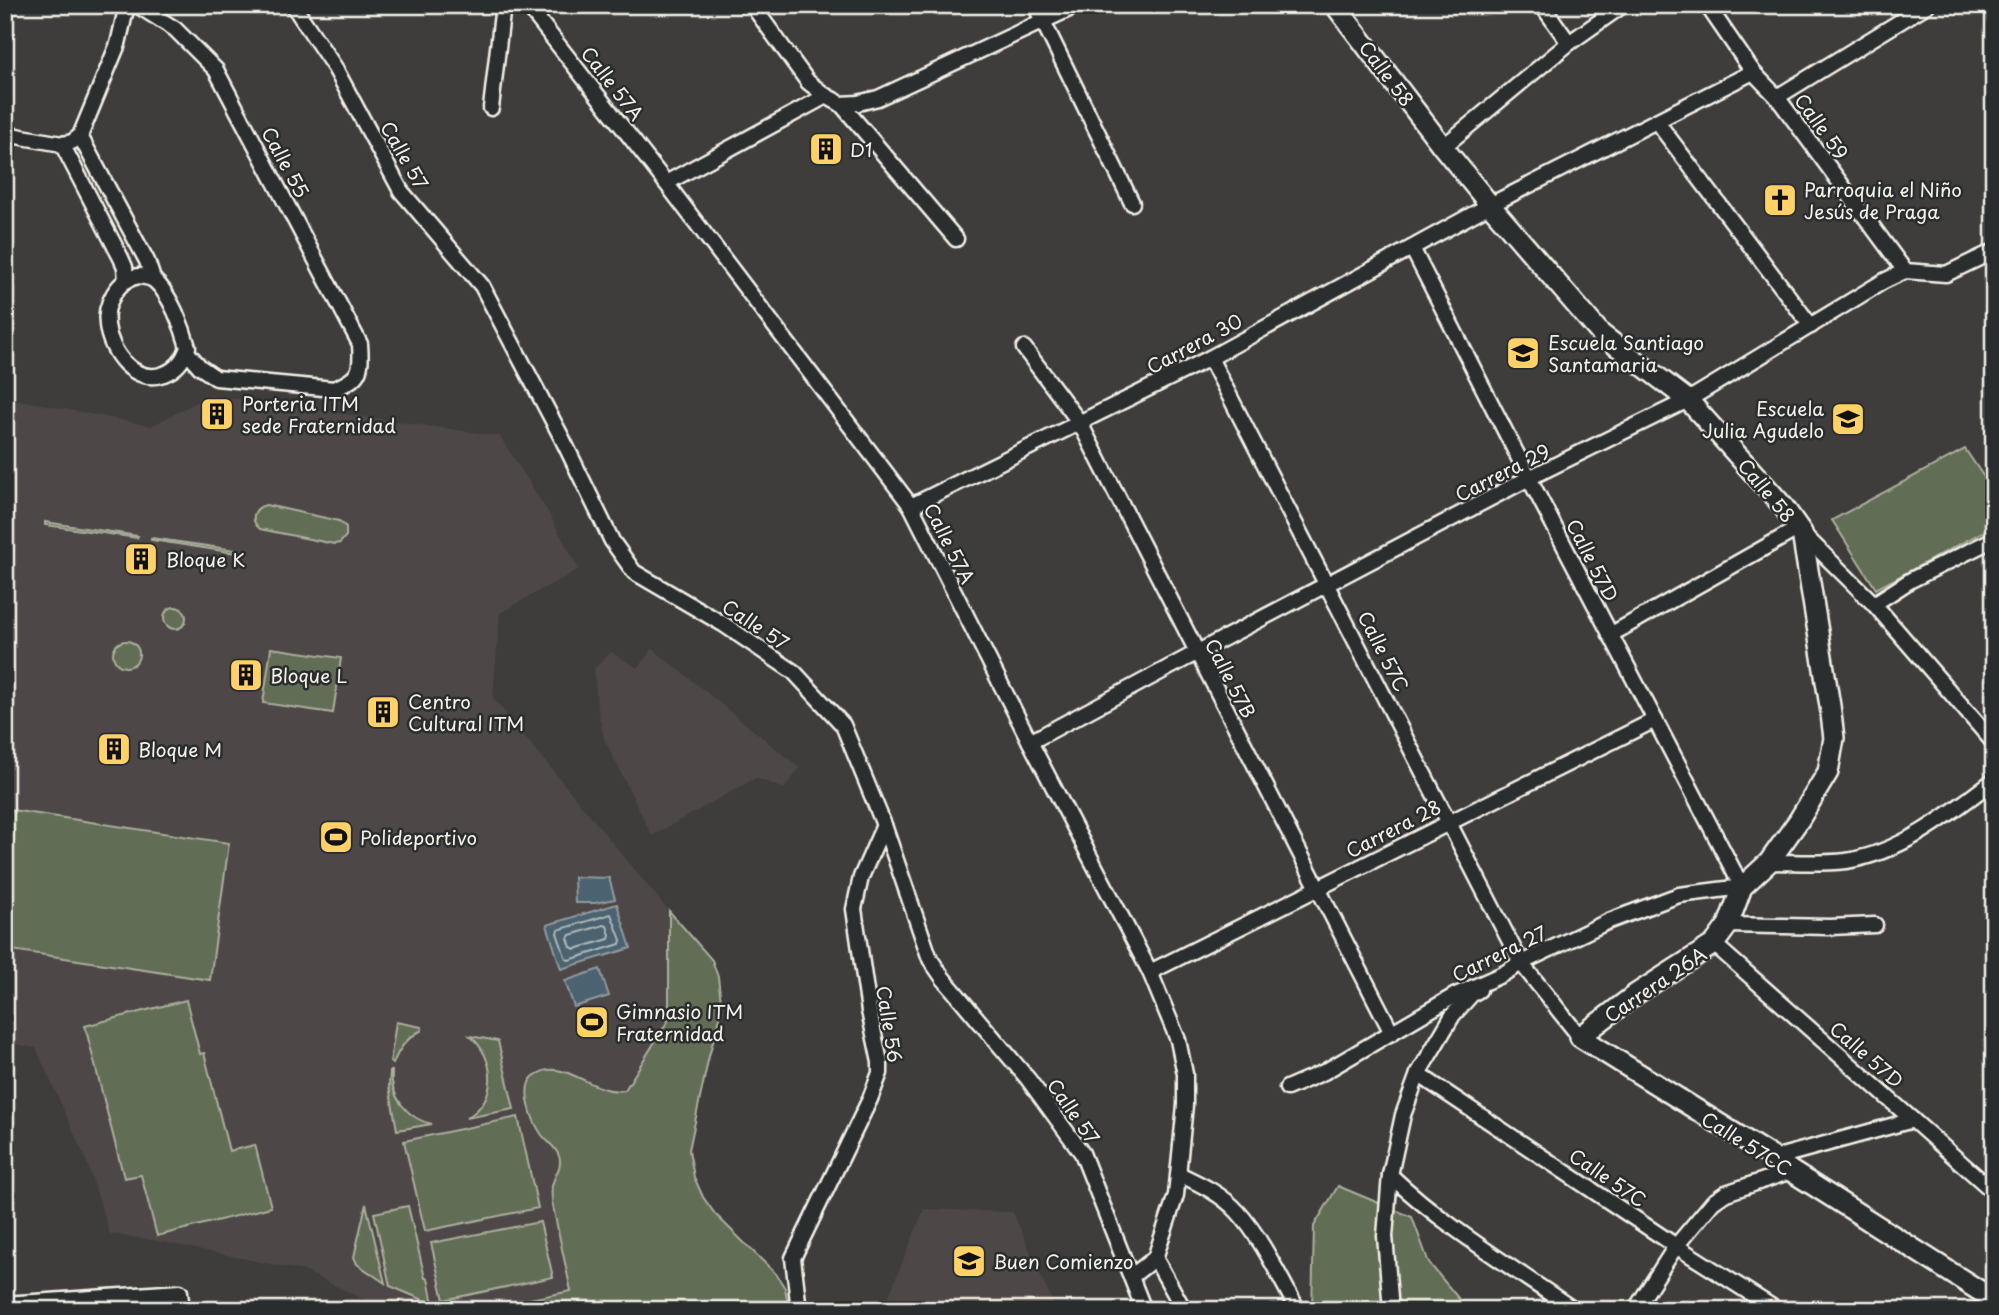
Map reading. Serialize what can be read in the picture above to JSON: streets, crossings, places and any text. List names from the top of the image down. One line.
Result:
{"streets":{"street":["Calle 58","Calle 57A","Calle 59","Calle 57","Calle 55","Carrera 30","Carrera 29","Calle 57D","Calle 57C","Calle 57B","Carrera 28","Carrera 27","Carrera 26A","Calle 56","Calle 57CC"]},"crossings":[["Calle 58","Carrera 30"],["Calle 58","Carrera 29"],["Calle 58","Calle 57D"],["Calle 58","Carrera 27"],["Calle 58","Carrera 26A"],["Calle 57A","Carrera 30"],["Calle 57A","Carrera 29"],["Calle 57A","Carrera 28"],["Calle 59","Carrera 30"],["Calle 59","Carrera 29"],["Calle 57","Calle 56"],["Carrera 30","Calle 57D"],["Carrera 30","Calle 57C"],["Carrera 30","Calle 57B"],["Carrera 29","Calle 57D"],["Carrera 29","Calle 57C"],["Carrera 29","Calle 57B"],["Calle 57D","Carrera 28"],["Calle 57D","Carrera 27"],["Calle 57D","Carrera 26A"],["Calle 57C","Carrera 28"],["Calle 57C","Carrera 27"],["Calle 57C","Calle 57CC"],["Calle 57B","Carrera 28"],["Calle 57B","Carrera 27"],["Carrera 27","Carrera 26A"],["Carrera 27","Calle 57CC"],["Carrera 26A","Calle 57CC"]],"places":{"building":["D1","Porteria ITM sede Fraternidad","Bloque K","Bloque L","Centro Cultural ITM","Bloque M"],"church":["Parroquia el Niño Jesús de Praga"],"school or university":["Escuela Santiago Santamaria","Escuela Julia Agudelo","Buen Comienzo"],"sports":["Polideportivo","Gimnasio ITM Fraternidad"]}}
